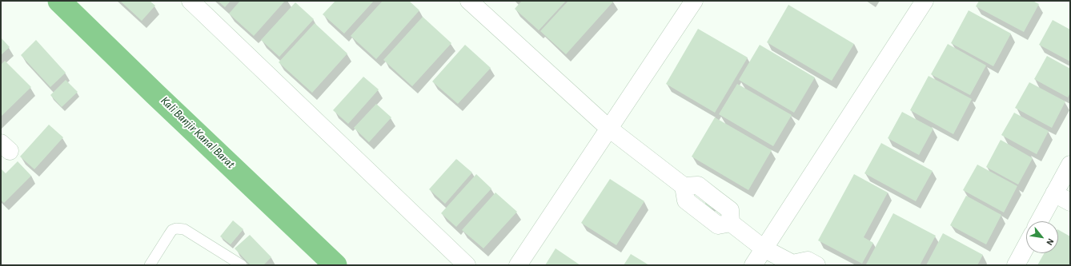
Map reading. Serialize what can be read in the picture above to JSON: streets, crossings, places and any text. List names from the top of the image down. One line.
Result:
{"water":["Kali Banjir Kanal Barat"],"north":"bottom right"}
